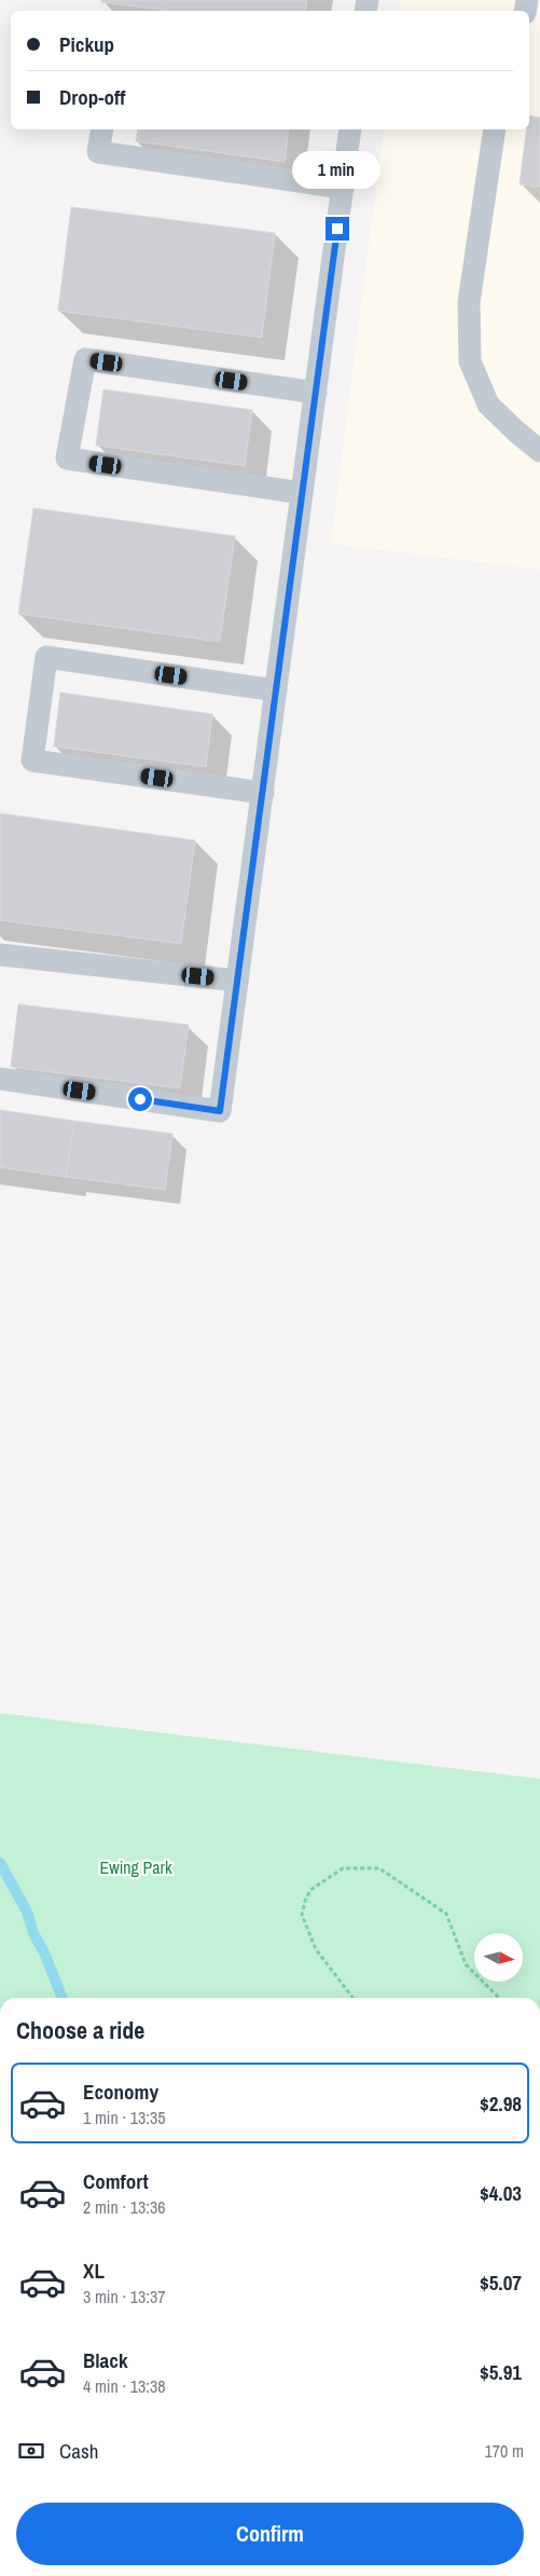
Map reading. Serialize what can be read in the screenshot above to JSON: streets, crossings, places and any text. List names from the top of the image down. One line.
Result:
{"parks":["Ewing Park"],"north":"right","page":{"banner":["Pickup","Drop-off"],"bubble":"1 min","heading":"Choose a ride","list":[{"name":"Economy","note":"1 min · 13:35","value":"$2.98"},{"name":"Comfort","note":"2 min · 13:36","value":"$4.03"},{"name":"XL","note":"3 min · 13:37","value":"$5.07"},{"name":"Black","note":"4 min · 13:38","value":"$5.91"}],"pay":["Cash","170 m"],"buttons":"Confirm"}}
